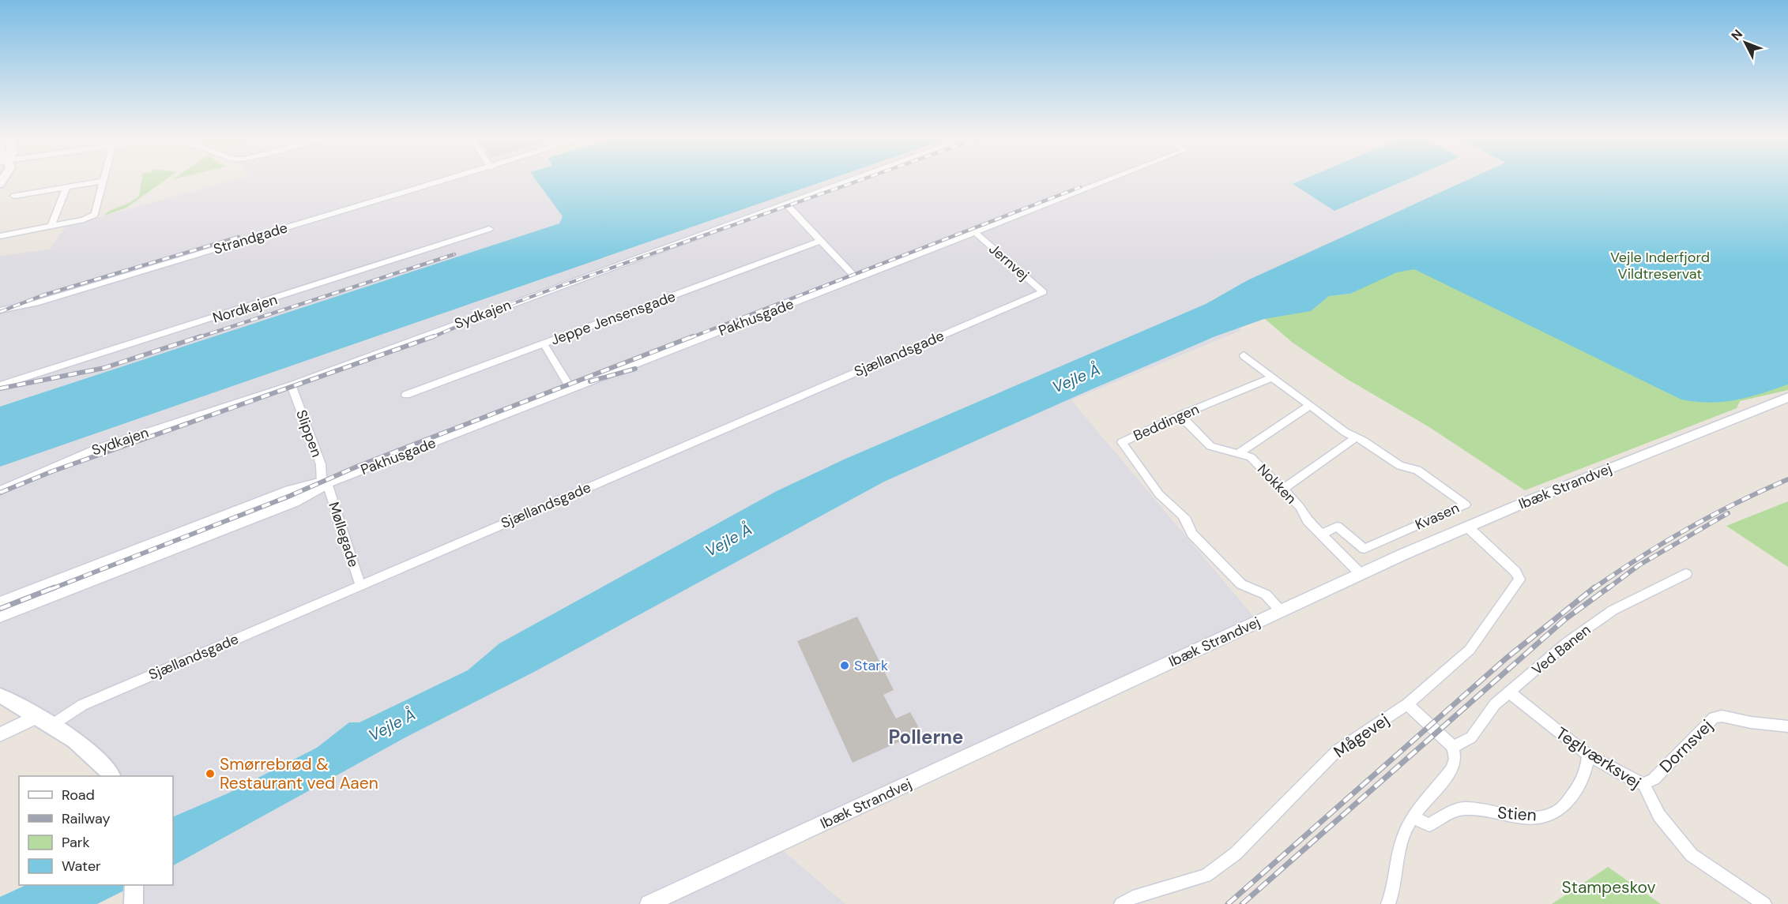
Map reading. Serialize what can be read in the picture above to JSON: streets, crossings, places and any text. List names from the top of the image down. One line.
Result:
{"streets":{"street":["Strandgade","Jernvej","Nordkajen","Sydkajen","Pakhusgade","Jeppe Jensensgade","Sjællandsgade","Beddingen","Slippen","Nokken","Ibæk Strandvej","Kvasen","Møllegade","Ved Banen","Mågevej","Dornsvej","Teglværksvej","Stien"]},"crossings":[["Jernvej","Pakhusgade"],["Jernvej","Sjællandsgade"],["Sydkajen","Slippen"],["Pakhusgade","Slippen"],["Pakhusgade","Møllegade"],["Sjællandsgade","Møllegade"],["Beddingen","Nokken"],["Beddingen","Ibæk Strandvej"],["Beddingen","Kvasen"],["Slippen","Møllegade"],["Nokken","Ibæk Strandvej"],["Nokken","Kvasen"],["Ibæk Strandvej","Mågevej"],["Ved Banen","Teglværksvej"],["Dornsvej","Teglværksvej"],["Teglværksvej","Stien"]],"districts":["Pollerne"],"water":["Vejle Å"],"parks":["Vejle Inderfjord Vildtreservat","Stampeskov"],"places":["Stark","Smørrebrød & Restaurant ved Aaen"],"legend":["Road","Railway","Park","Water"],"north":"top left"}
